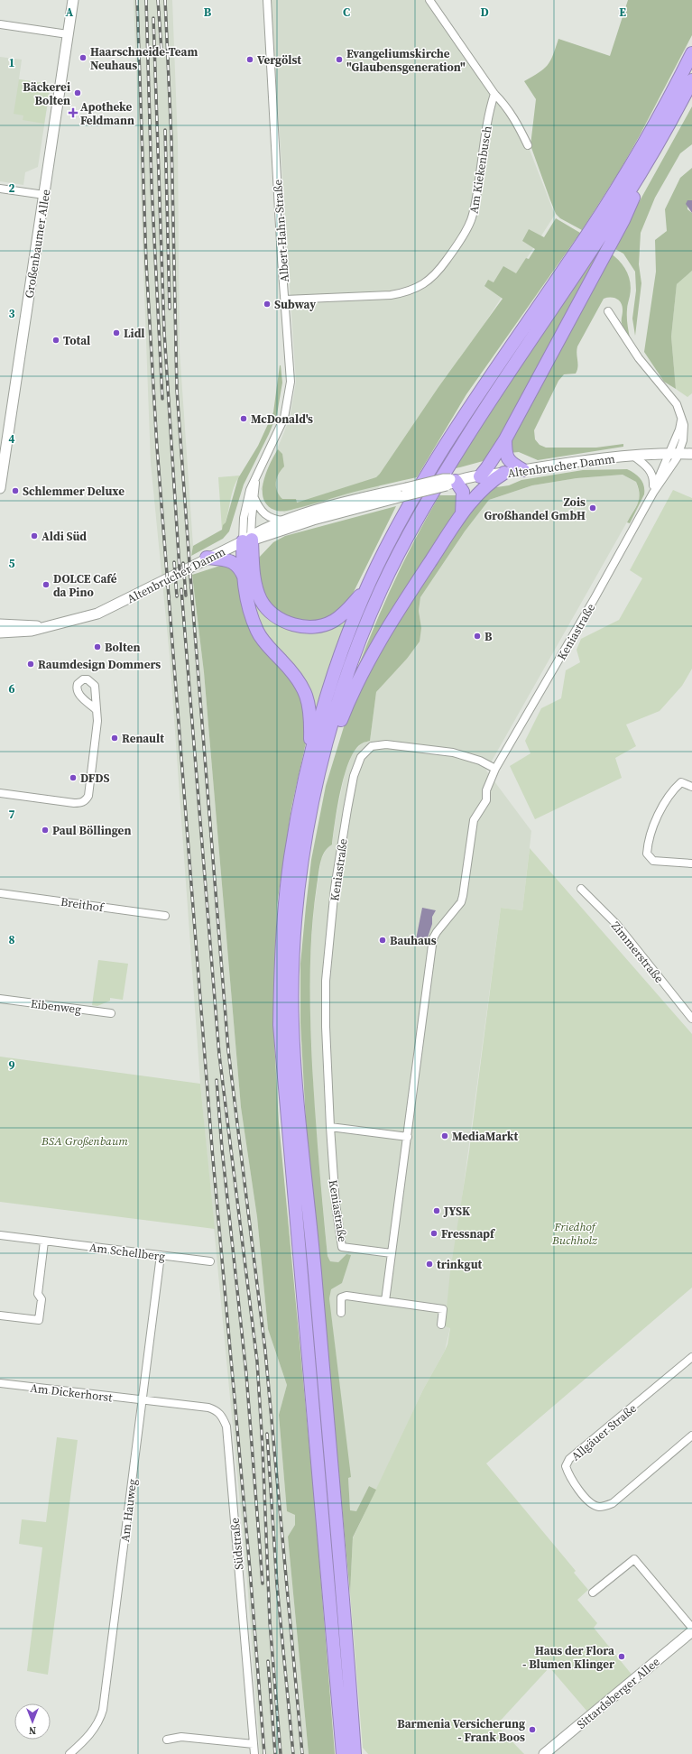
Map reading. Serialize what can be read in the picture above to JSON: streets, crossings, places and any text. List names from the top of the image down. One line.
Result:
{"streets":{"main road":["Großenbaumer Allee","Altenbrucher Damm","Sittardsberger Allee"],"street":["Am Kiekenbusch","Albert-Hahn-Straße","Keniastraße","Breithof","Zimmerstraße","Eibenweg","Am Schellberg","Am Dickerhorst","Allgäuer Straße","Am Hauweg","Südstraße"]},"crossings":[["Am Kiekenbusch","Albert-Hahn-Straße"],["Albert-Hahn-Straße","Altenbrucher Damm"],["Altenbrucher Damm","Keniastraße"],["Am Schellberg","Am Hauweg"],["Am Dickerhorst","Am Hauweg"],["Am Dickerhorst","Südstraße"],["Am Hauweg","Südstraße"]],"parks":["BSA Großenbaum","Friedhof Buchholz"],"places":{"other":["Haarschneide-Team Neuhaus","Vergölst","Evangeliumskirche \"Glaubensgeneration\"","Bäckerei Bolten","Subway","Lidl","Total","McDonald's","Schlemmer Deluxe","Zois Großhandel GmbH","Aldi Süd","DOLCE Café da Pino","B","Bolten","Raumdesign Dommers","Renault","DFDS","Paul Böllingen","Bauhaus","MediaMarkt","JYSK","Fressnapf","trinkgut","Haus der Flora - Blumen Klinger","Barmenia Versicherung - Frank Boos"],"health":["Apotheke Feldmann"]},"north":"bottom","grid":{"columns":["A","B","C","D","E"],"rows":["1","2","3","4","5","6","7","8","9"]}}
